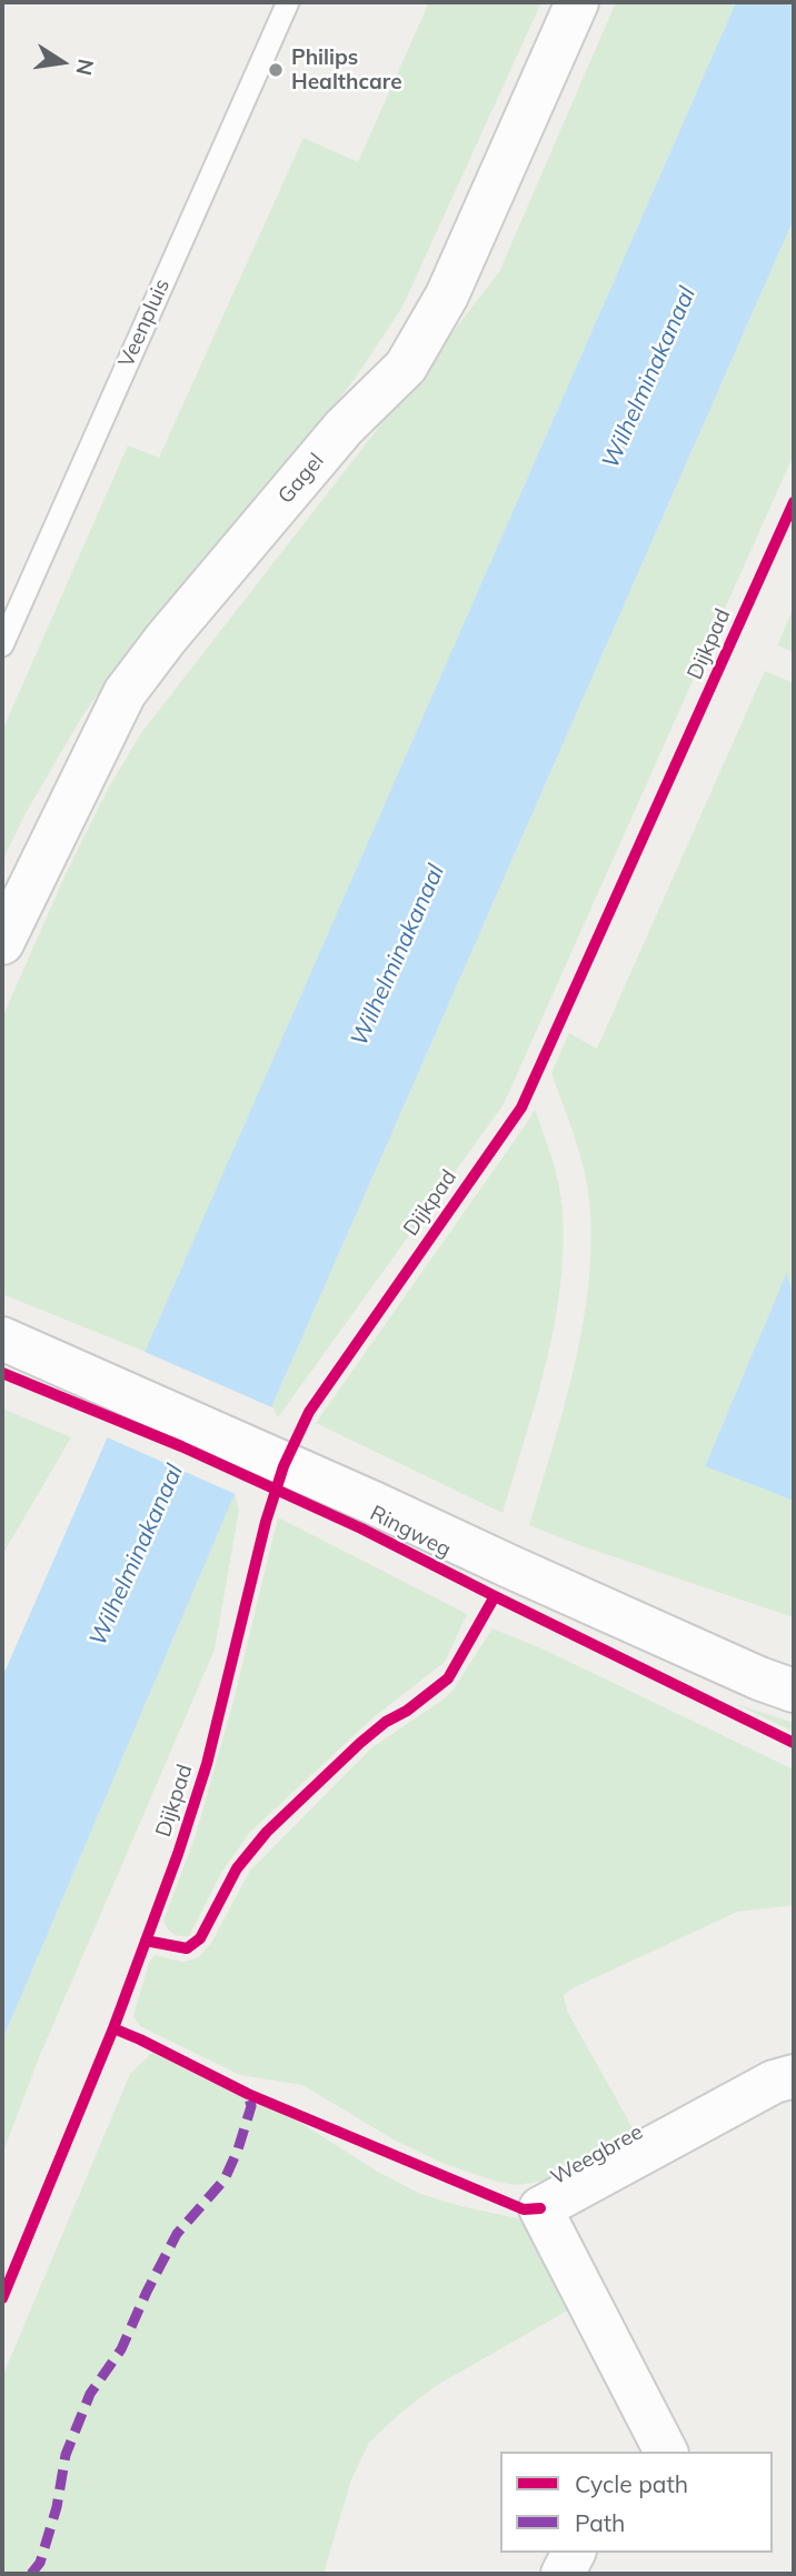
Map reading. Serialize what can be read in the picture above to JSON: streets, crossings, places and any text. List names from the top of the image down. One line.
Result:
{"streets":{"street":["Gagel","Ringweg","Weegbree"],"lane":["Veenpluis"],"cycle path":["Dijkpad"]},"water":["Wilhelminakanaal"],"places":["Philips Healthcare"],"legend":["Cycle path","Path"],"north":"right"}
